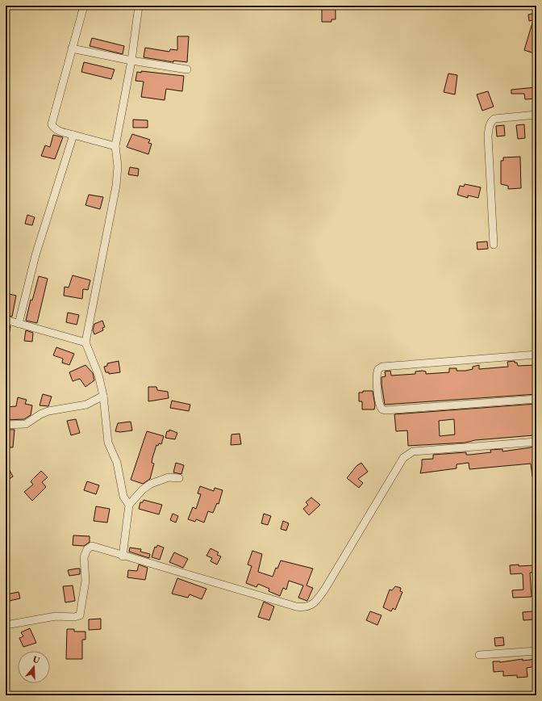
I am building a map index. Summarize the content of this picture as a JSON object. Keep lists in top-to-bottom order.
{
  "north": "top"
}
